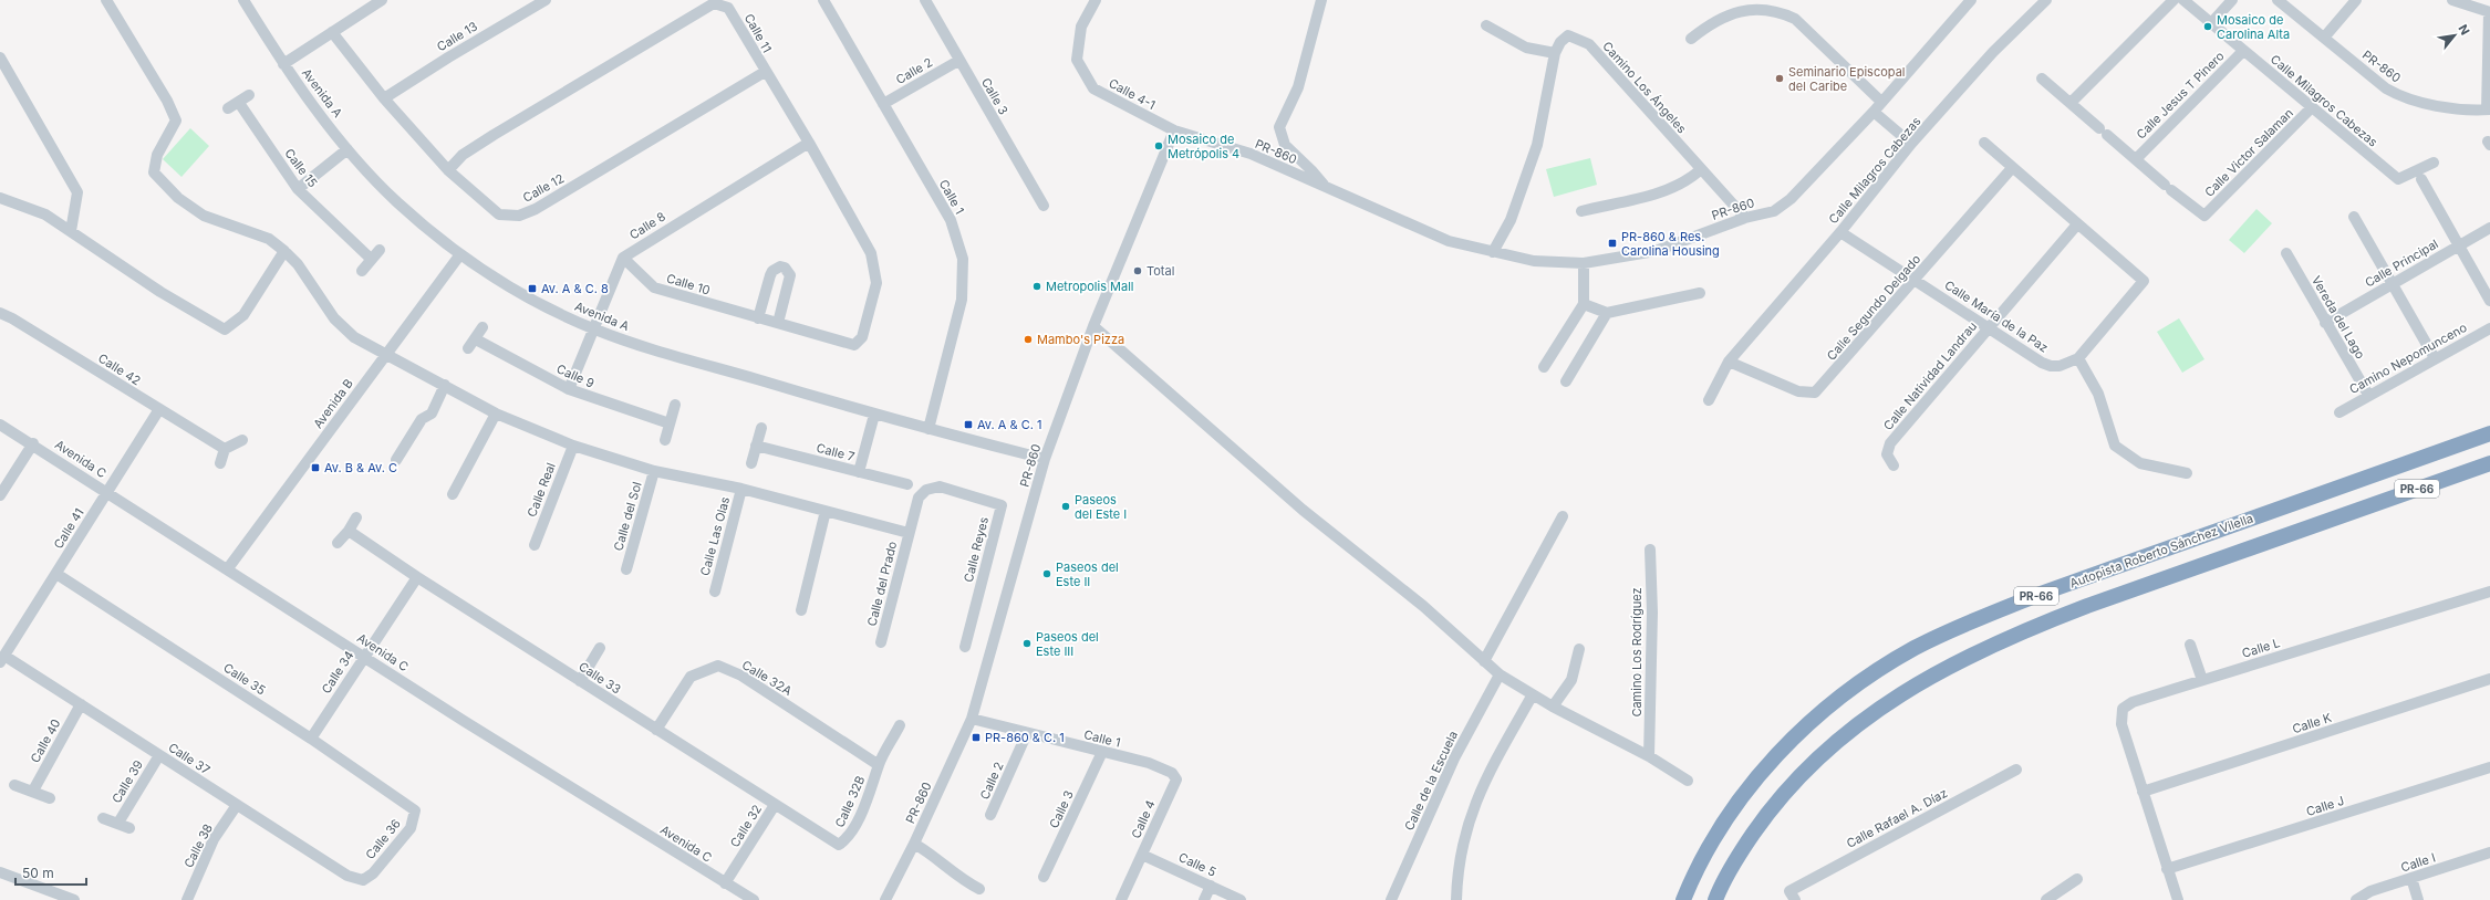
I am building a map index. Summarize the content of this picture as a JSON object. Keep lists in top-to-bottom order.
{
  "streets": {
    "highway": ["PR-66", "Autopista Roberto Sánchez Vilella"],
    "street": [
      "Calle 11",
      "Calle 13",
      "PR-860",
      "Calle 2",
      "Camino Los Ángeles",
      "Avenida A",
      "Calle 4-1",
      "Calle Jesus T Pinero",
      "Calle 3",
      "Calle Milagros Cabezas",
      "Calle Victor Salaman",
      "Calle 15",
      "Calle 12",
      "Calle 1",
      "Calle 8",
      "Calle Principal",
      "Calle 10",
      "Calle Segundo Delgado",
      "Calle María de la Paz",
      "Vereda del Lago",
      "Camino Nepomunceno",
      "Calle 42",
      "Calle 9",
      "Calle Natividad Landrau",
      "Avenida B",
      "Calle 7",
      "Avenida C",
      "Calle Real",
      "Calle del Sol",
      "Calle 41",
      "Calle Las Olas",
      "Calle Reyes",
      "Calle del Prado",
      "Calle L",
      "Camino Los Rodríguez",
      "Calle 34",
      "Calle 33",
      "Calle 32A",
      "Calle 35",
      "Calle K",
      "Calle 40",
      "Calle 37",
      "Calle de la Escuela",
      "Calle 39",
      "Calle 32B",
      "Calle J",
      "Calle Rafael A. Díaz",
      "Calle 4",
      "Calle 32",
      "Calle 36",
      "Calle 38",
      "Calle I",
      "Calle 5"
    ]
  },
  "crossings": [
    ["Calle 11", "Calle 12"],
    ["Calle 11", "Calle 8"],
    ["Calle 11", "Calle 10"],
    ["Calle 13", "Calle 12"],
    ["PR-860", "Camino Los Ángeles"],
    ["PR-860", "Avenida A"],
    ["PR-860", "Calle 4-1"],
    ["PR-860", "Calle 1"],
    ["Calle 2", "Calle 3"],
    ["Calle 2", "Calle 1"],
    ["Avenida A", "Calle 1"],
    ["Avenida A", "Avenida B"],
    ["Calle Jesus T Pinero", "Calle Milagros Cabezas"],
    ["Calle Jesus T Pinero", "Calle Victor Salaman"],
    ["Calle 3", "Calle 1"],
    ["Calle Milagros Cabezas", "Calle Victor Salaman"],
    ["Calle Milagros Cabezas", "Calle Segundo Delgado"],
    ["Calle Milagros Cabezas", "Calle María de la Paz"],
    ["Calle 1", "Calle 4"],
    ["Calle 8", "Calle 10"],
    ["Calle Principal", "Vereda del Lago"],
    ["Calle Segundo Delgado", "Calle María de la Paz"],
    ["Calle María de la Paz", "Calle Natividad Landrau"],
    ["Vereda del Lago", "Camino Nepomunceno"],
    ["Calle 42", "Calle 41"],
    ["Avenida B", "Avenida C"],
    ["Avenida C", "Calle 41"],
    ["Avenida C", "Calle 34"],
    ["Avenida C", "Calle 32"],
    ["Calle 41", "Calle 35"],
    ["Calle 41", "Calle 37"],
    ["Calle Reyes", "Calle del Prado"],
    ["Calle L", "Calle K"],
    ["Calle 34", "Calle 33"],
    ["Calle 34", "Calle 35"],
    ["Calle 33", "Calle 32A"],
    ["Calle 33", "Calle 32B"],
    ["Calle 33", "Calle 32"],
    ["Calle 32A", "Calle 32B"],
    ["Calle 35", "Calle 36"],
    ["Calle 40", "Calle 37"],
    ["Calle 37", "Calle 39"],
    ["Calle 37", "Calle 36"],
    ["Calle 37", "Calle 38"],
    ["Calle 4", "Calle 5"]
  ],
  "places": {
    "other": [
      "Mosaico de Carolina Alta",
      "Seminario Episcopal del Caribe",
      "Mosaico de Metrópolis 4",
      "Total",
      "Metropolis Mall",
      "Mambo's Pizza",
      "Paseos del Este I",
      "Paseos del Este II",
      "Paseos del Este III"
    ],
    "transit": [
      "PR-860 & Res. Carolina Housing",
      "Av. A & C. 8",
      "Av. A & C. 1",
      "Av. B & Av. C",
      "PR-860 & C. 1"
    ]
  },
  "scale_bar": "50 m",
  "north": "top right"
}
